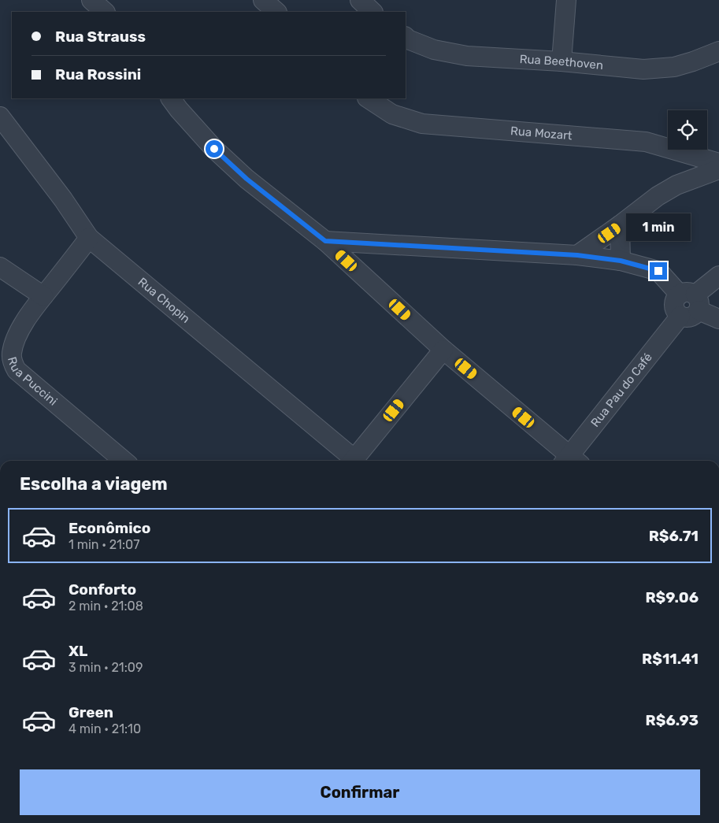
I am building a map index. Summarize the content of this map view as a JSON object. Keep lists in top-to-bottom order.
{
  "streets": {
    "street": [
      "Rua Beethoven",
      "Rua Mozart",
      "Rua Chopin",
      "Rua Puccini",
      "Rua Pau do Café"
    ]
  },
  "crossings": [
    ["Rua Chopin", "Rua Puccini"]
  ],
  "page": {
    "banner": ["Rua Strauss", "Rua Rossini"],
    "bubble": "1 min",
    "heading": "Escolha a viagem",
    "list": [
      {
        "name": "Econômico",
        "note": "1 min · 21:07",
        "value": "R$6.71"
      },
      {
        "name": "Conforto",
        "note": "2 min · 21:08",
        "value": "R$9.06"
      },
      {
        "name": "XL",
        "note": "3 min · 21:09",
        "value": "R$11.41"
      },
      {
        "name": "Green",
        "note": "4 min · 21:10",
        "value": "R$6.93"
      }
    ],
    "buttons": "Confirmar"
  }
}
